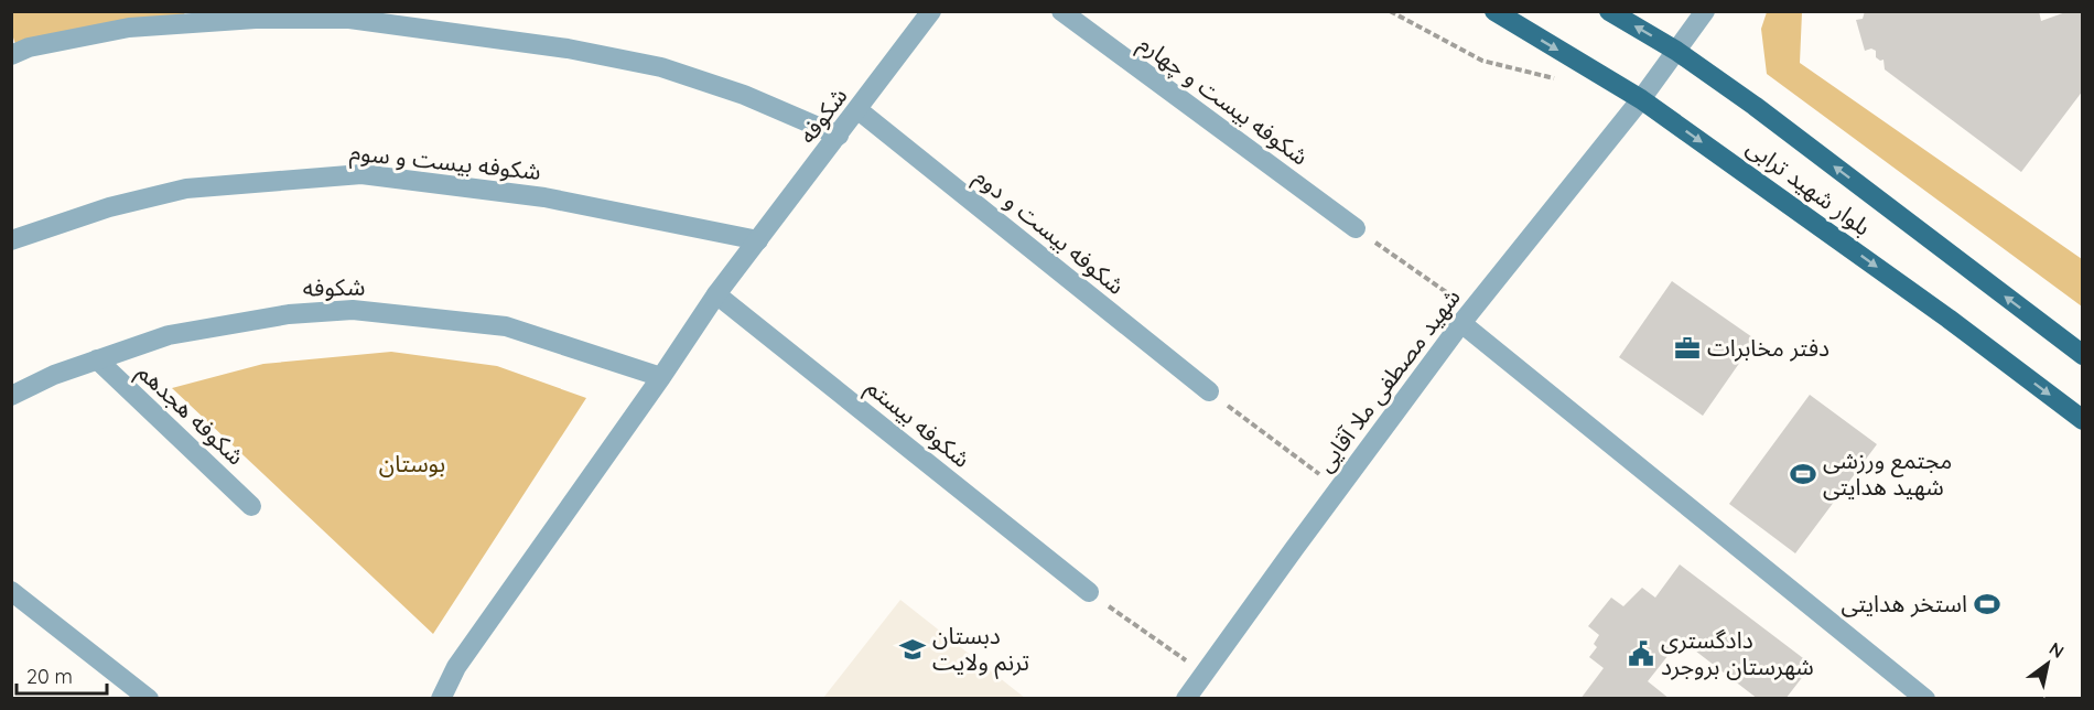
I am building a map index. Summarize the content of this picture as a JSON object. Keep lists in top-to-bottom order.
{
  "streets": {
    "main road": ["بلوار شهید ترابی"],
    "street": [
      "شکوفه بیست و چهارم",
      "شکوفه",
      "شکوفه بیست و سوم",
      "شکوفه بیست و دوم",
      "شهید مصطفی ملا آقایی",
      "شکوفه هجدهم",
      "شکوفه بیستم"
    ]
  },
  "crossings": [
    ["شکوفه", "شکوفه بیست و سوم"],
    ["شکوفه", "شکوفه بیست و دوم"],
    ["شکوفه", "شکوفه هجدهم"],
    ["شکوفه", "شکوفه بیستم"],
    ["بلوار شهید ترابی", "شهید مصطفی ملا آقایی"]
  ],
  "parks": ["بوستان"],
  "places": {
    "office": ["دفتر مخابرات"],
    "sports": ["مجتمع ورزشی شهید هدایتی", "استخر هدایتی"],
    "school or university": ["دبستان ترنم ولایت"],
    "public building": ["دادگستری شهرستان بروجرد"]
  },
  "scale_bar": "20 m",
  "north": "top right"
}
